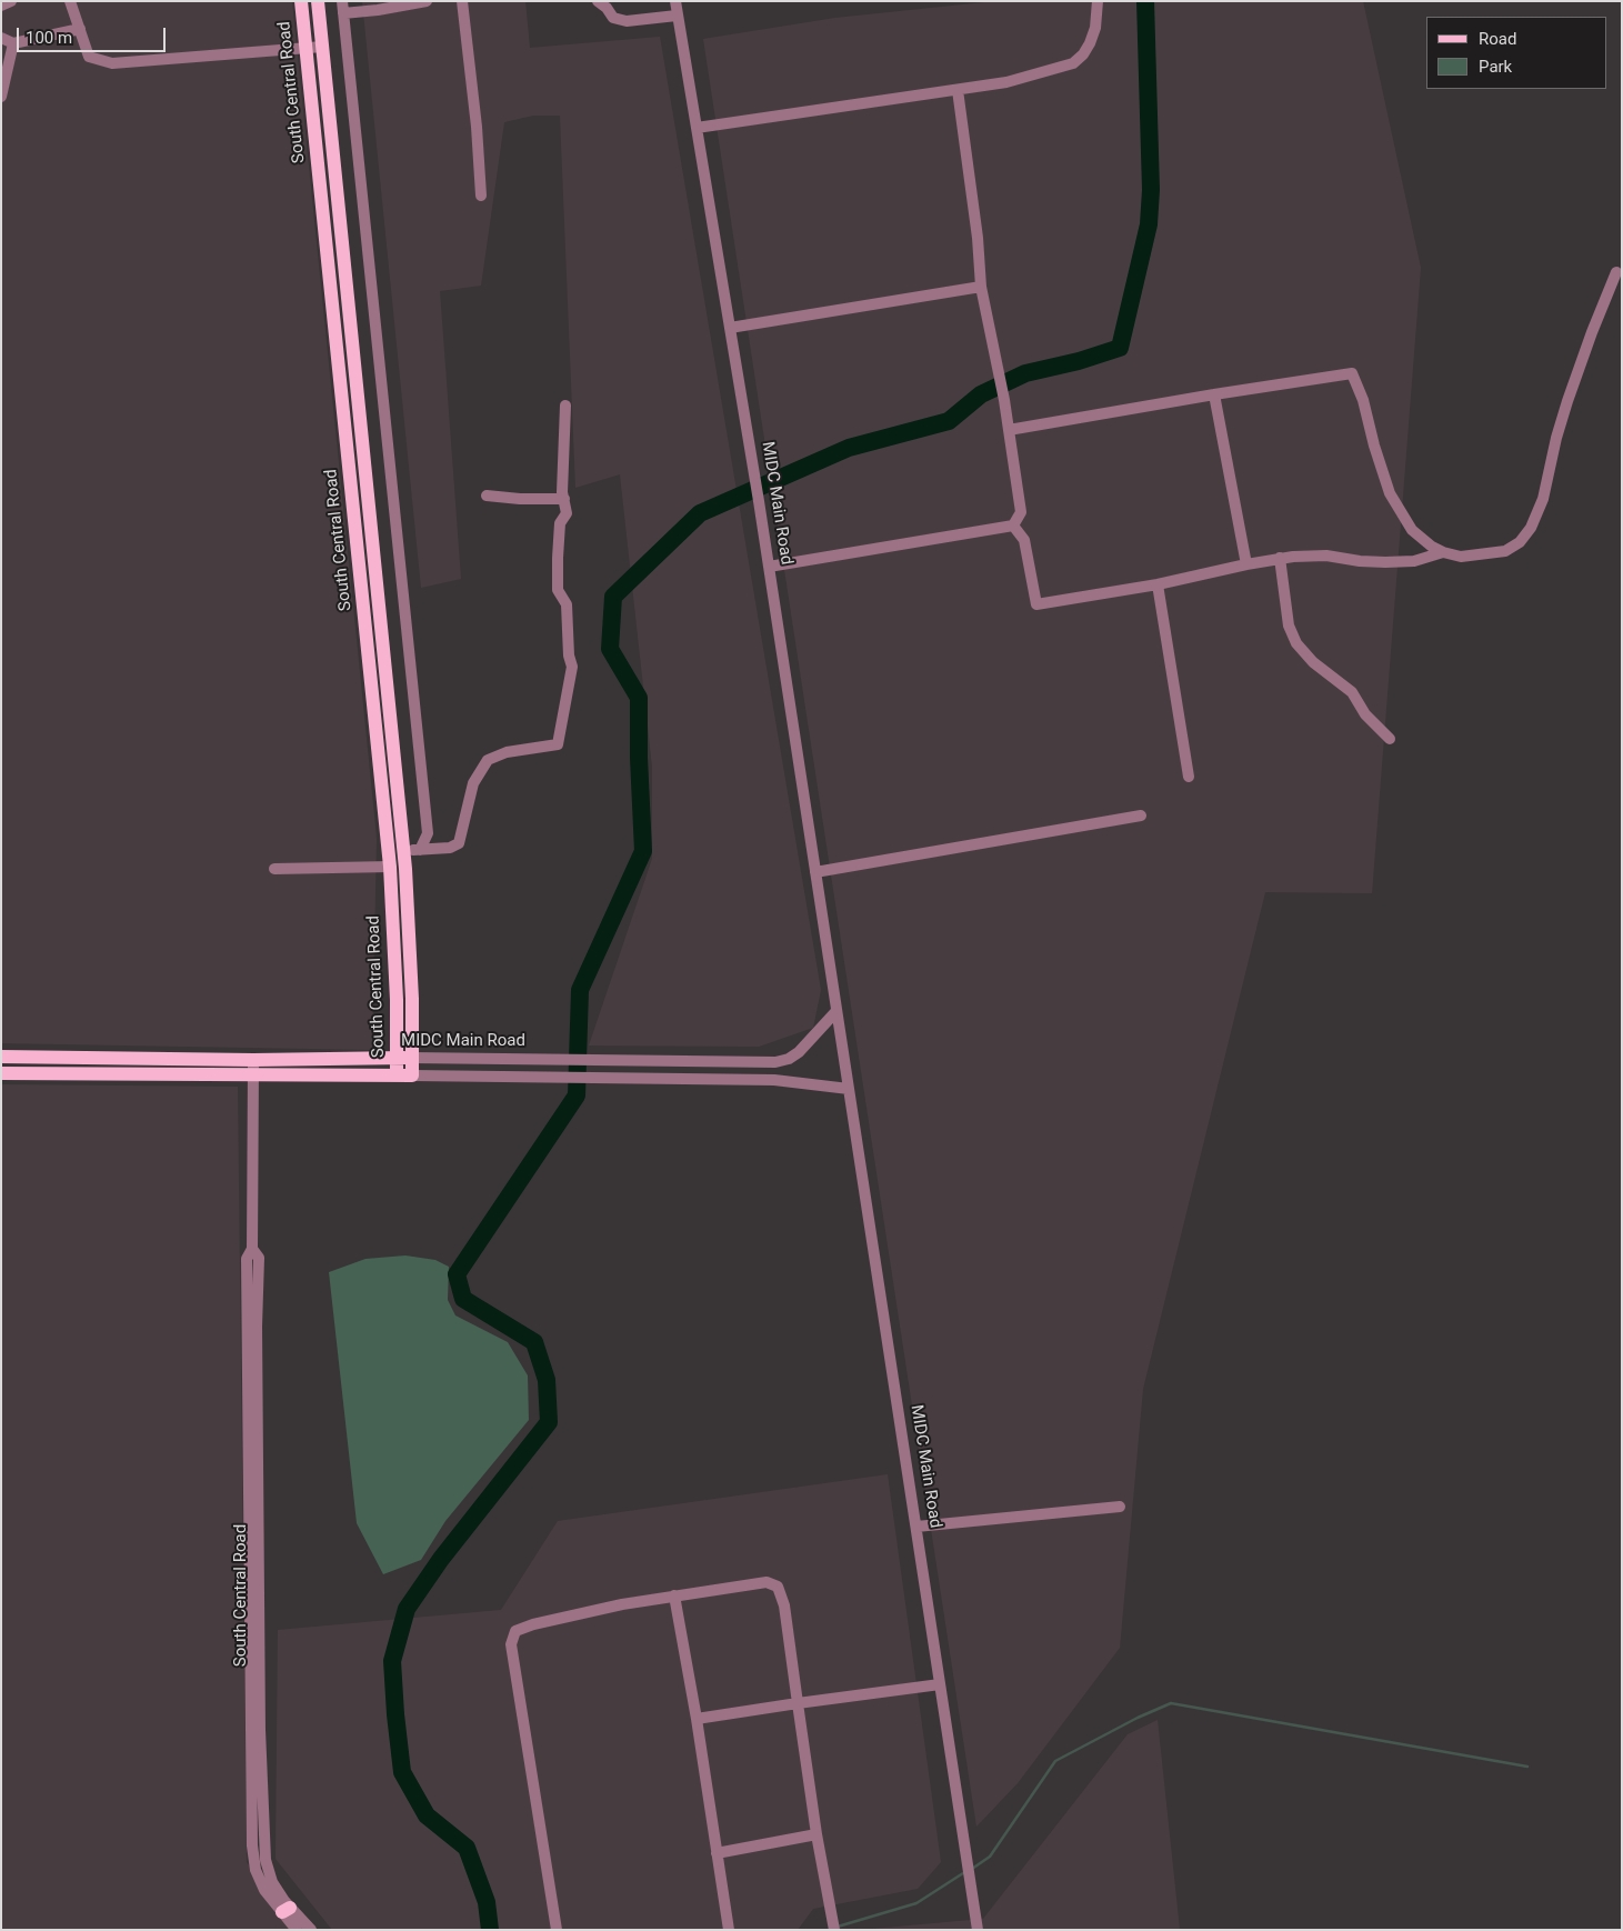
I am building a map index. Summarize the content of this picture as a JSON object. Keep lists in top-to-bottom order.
{
  "streets": {
    "main road": ["South Central Road", "MIDC Main Road"]
  },
  "crossings": [
    ["South Central Road", "MIDC Main Road"]
  ],
  "legend": ["Road", "Park"],
  "scale_bar": "100 m"
}
